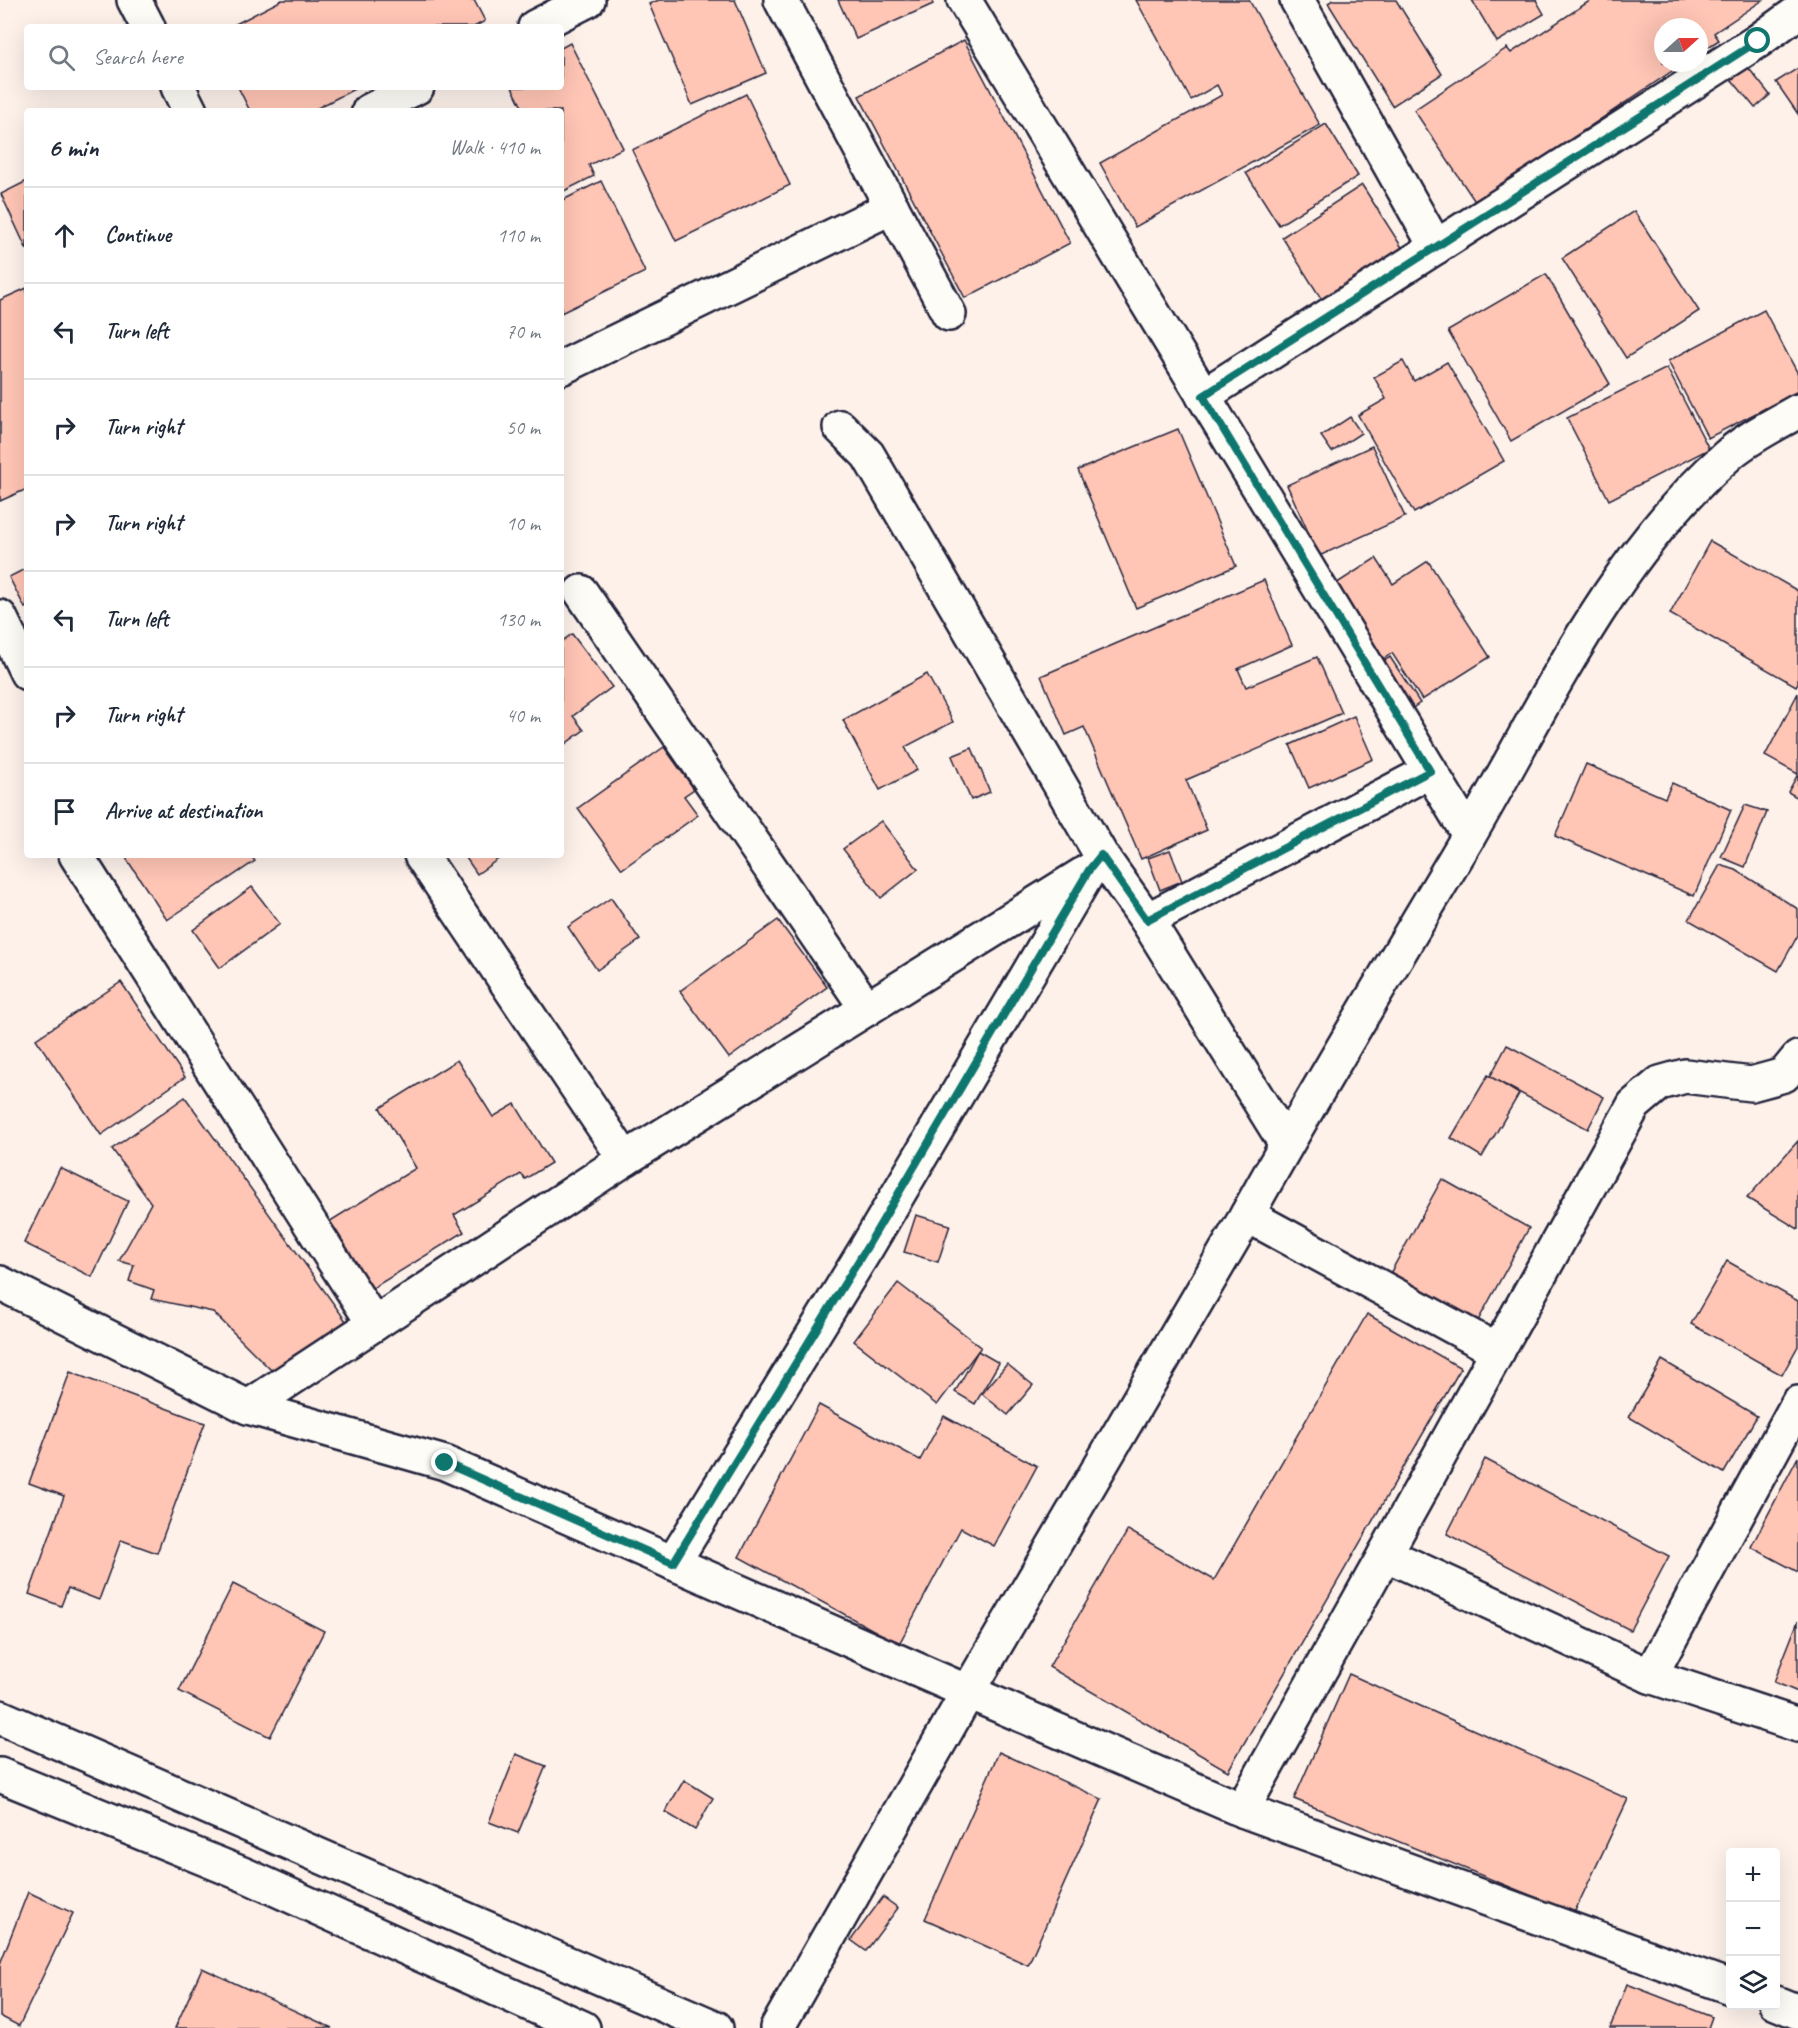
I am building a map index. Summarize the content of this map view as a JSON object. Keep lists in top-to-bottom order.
{
  "north": "right",
  "page": {
    "search": "Search here",
    "heading": ["6 min", "Walk · 410 m"],
    "list": [
      ["Continue", "110 m"],
      ["Turn left", "70 m"],
      ["Turn right", "50 m"],
      ["Turn right", "10 m"],
      ["Turn left", "130 m"],
      ["Turn right", "40 m"],
      "Arrive at destination"
    ],
    "map_buttons": ["+", "−"]
  }
}
